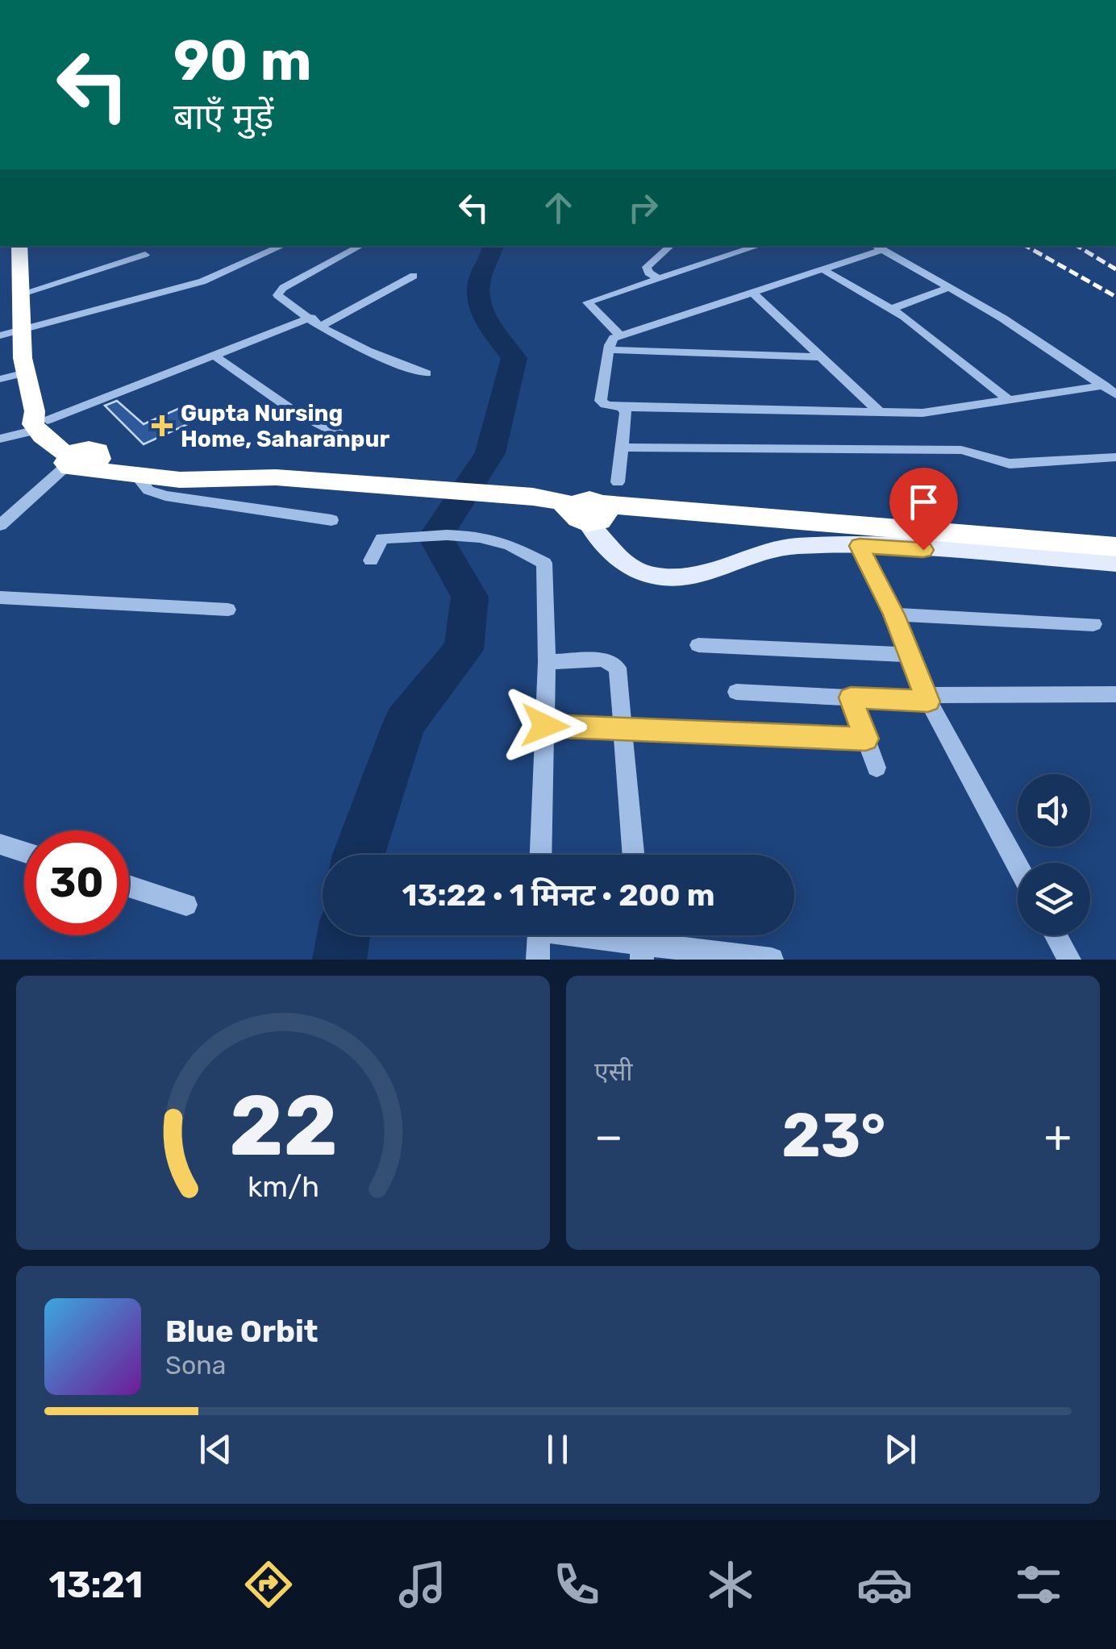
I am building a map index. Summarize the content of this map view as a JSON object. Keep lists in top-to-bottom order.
{
  "places": {
    "health": ["Gupta Nursing Home, Saharanpur"]
  },
  "page": {
    "turn": ["90 m", "बाएँ मुड़ें"],
    "limit": "30",
    "trip": "13:22 · 1 मिनट · 200 m",
    "tile": "एसी",
    "heat": ["−", "23°", "+"],
    "song": ["Blue Orbit", "Sona"],
    "tabs": "13:21",
    "gauge": ["22", "km/h"]
  }
}
